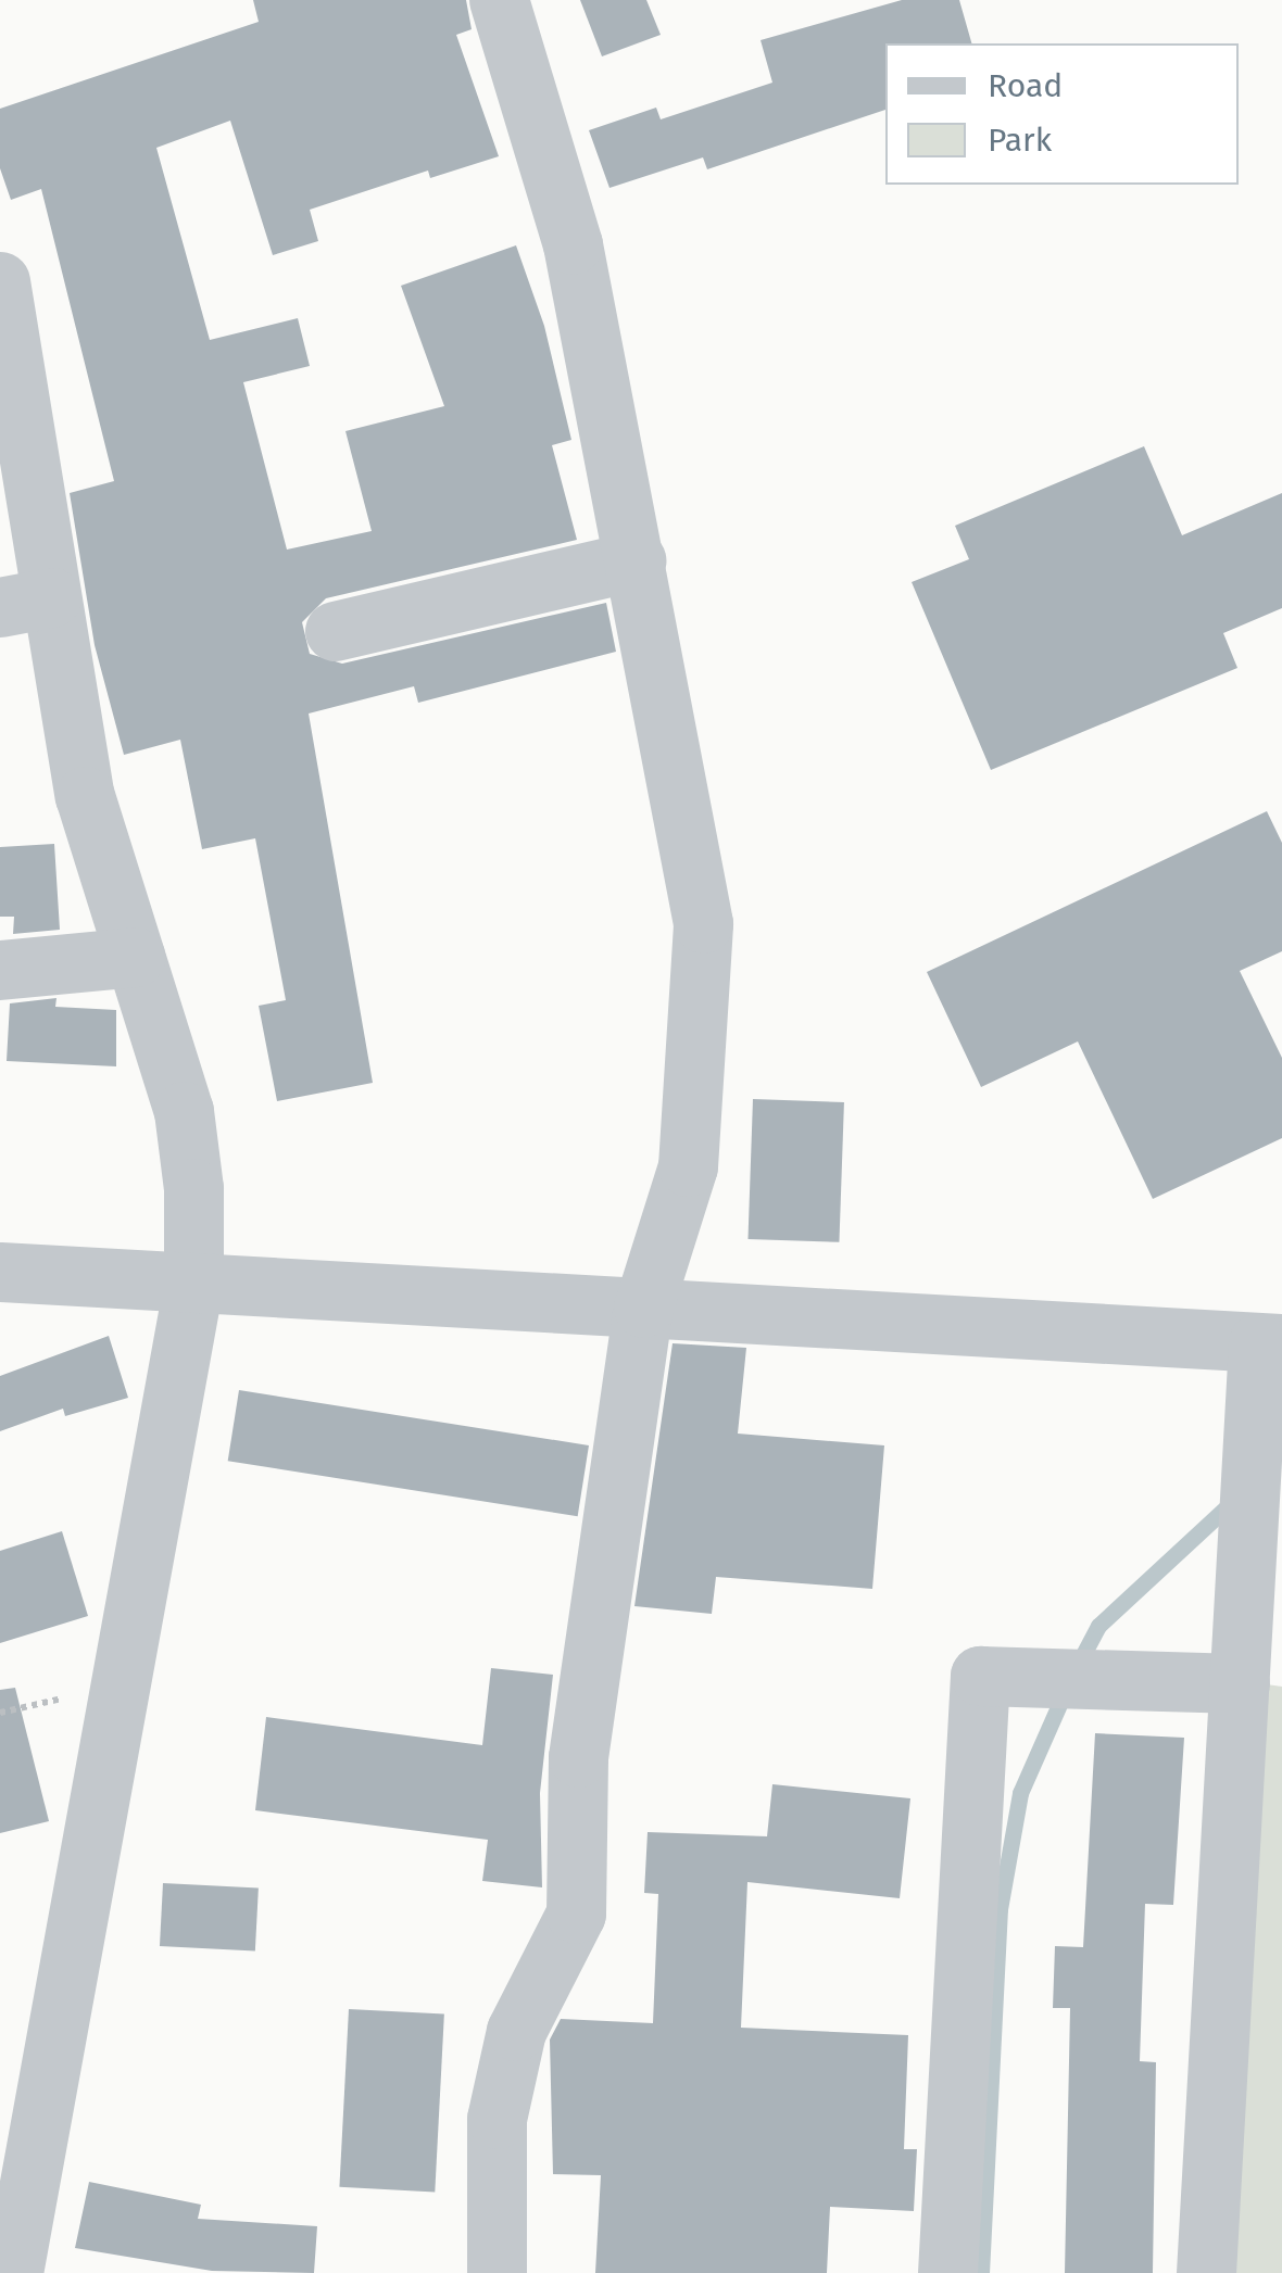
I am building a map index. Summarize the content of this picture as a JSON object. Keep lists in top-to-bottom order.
{
  "legend": ["Road", "Park"]
}
